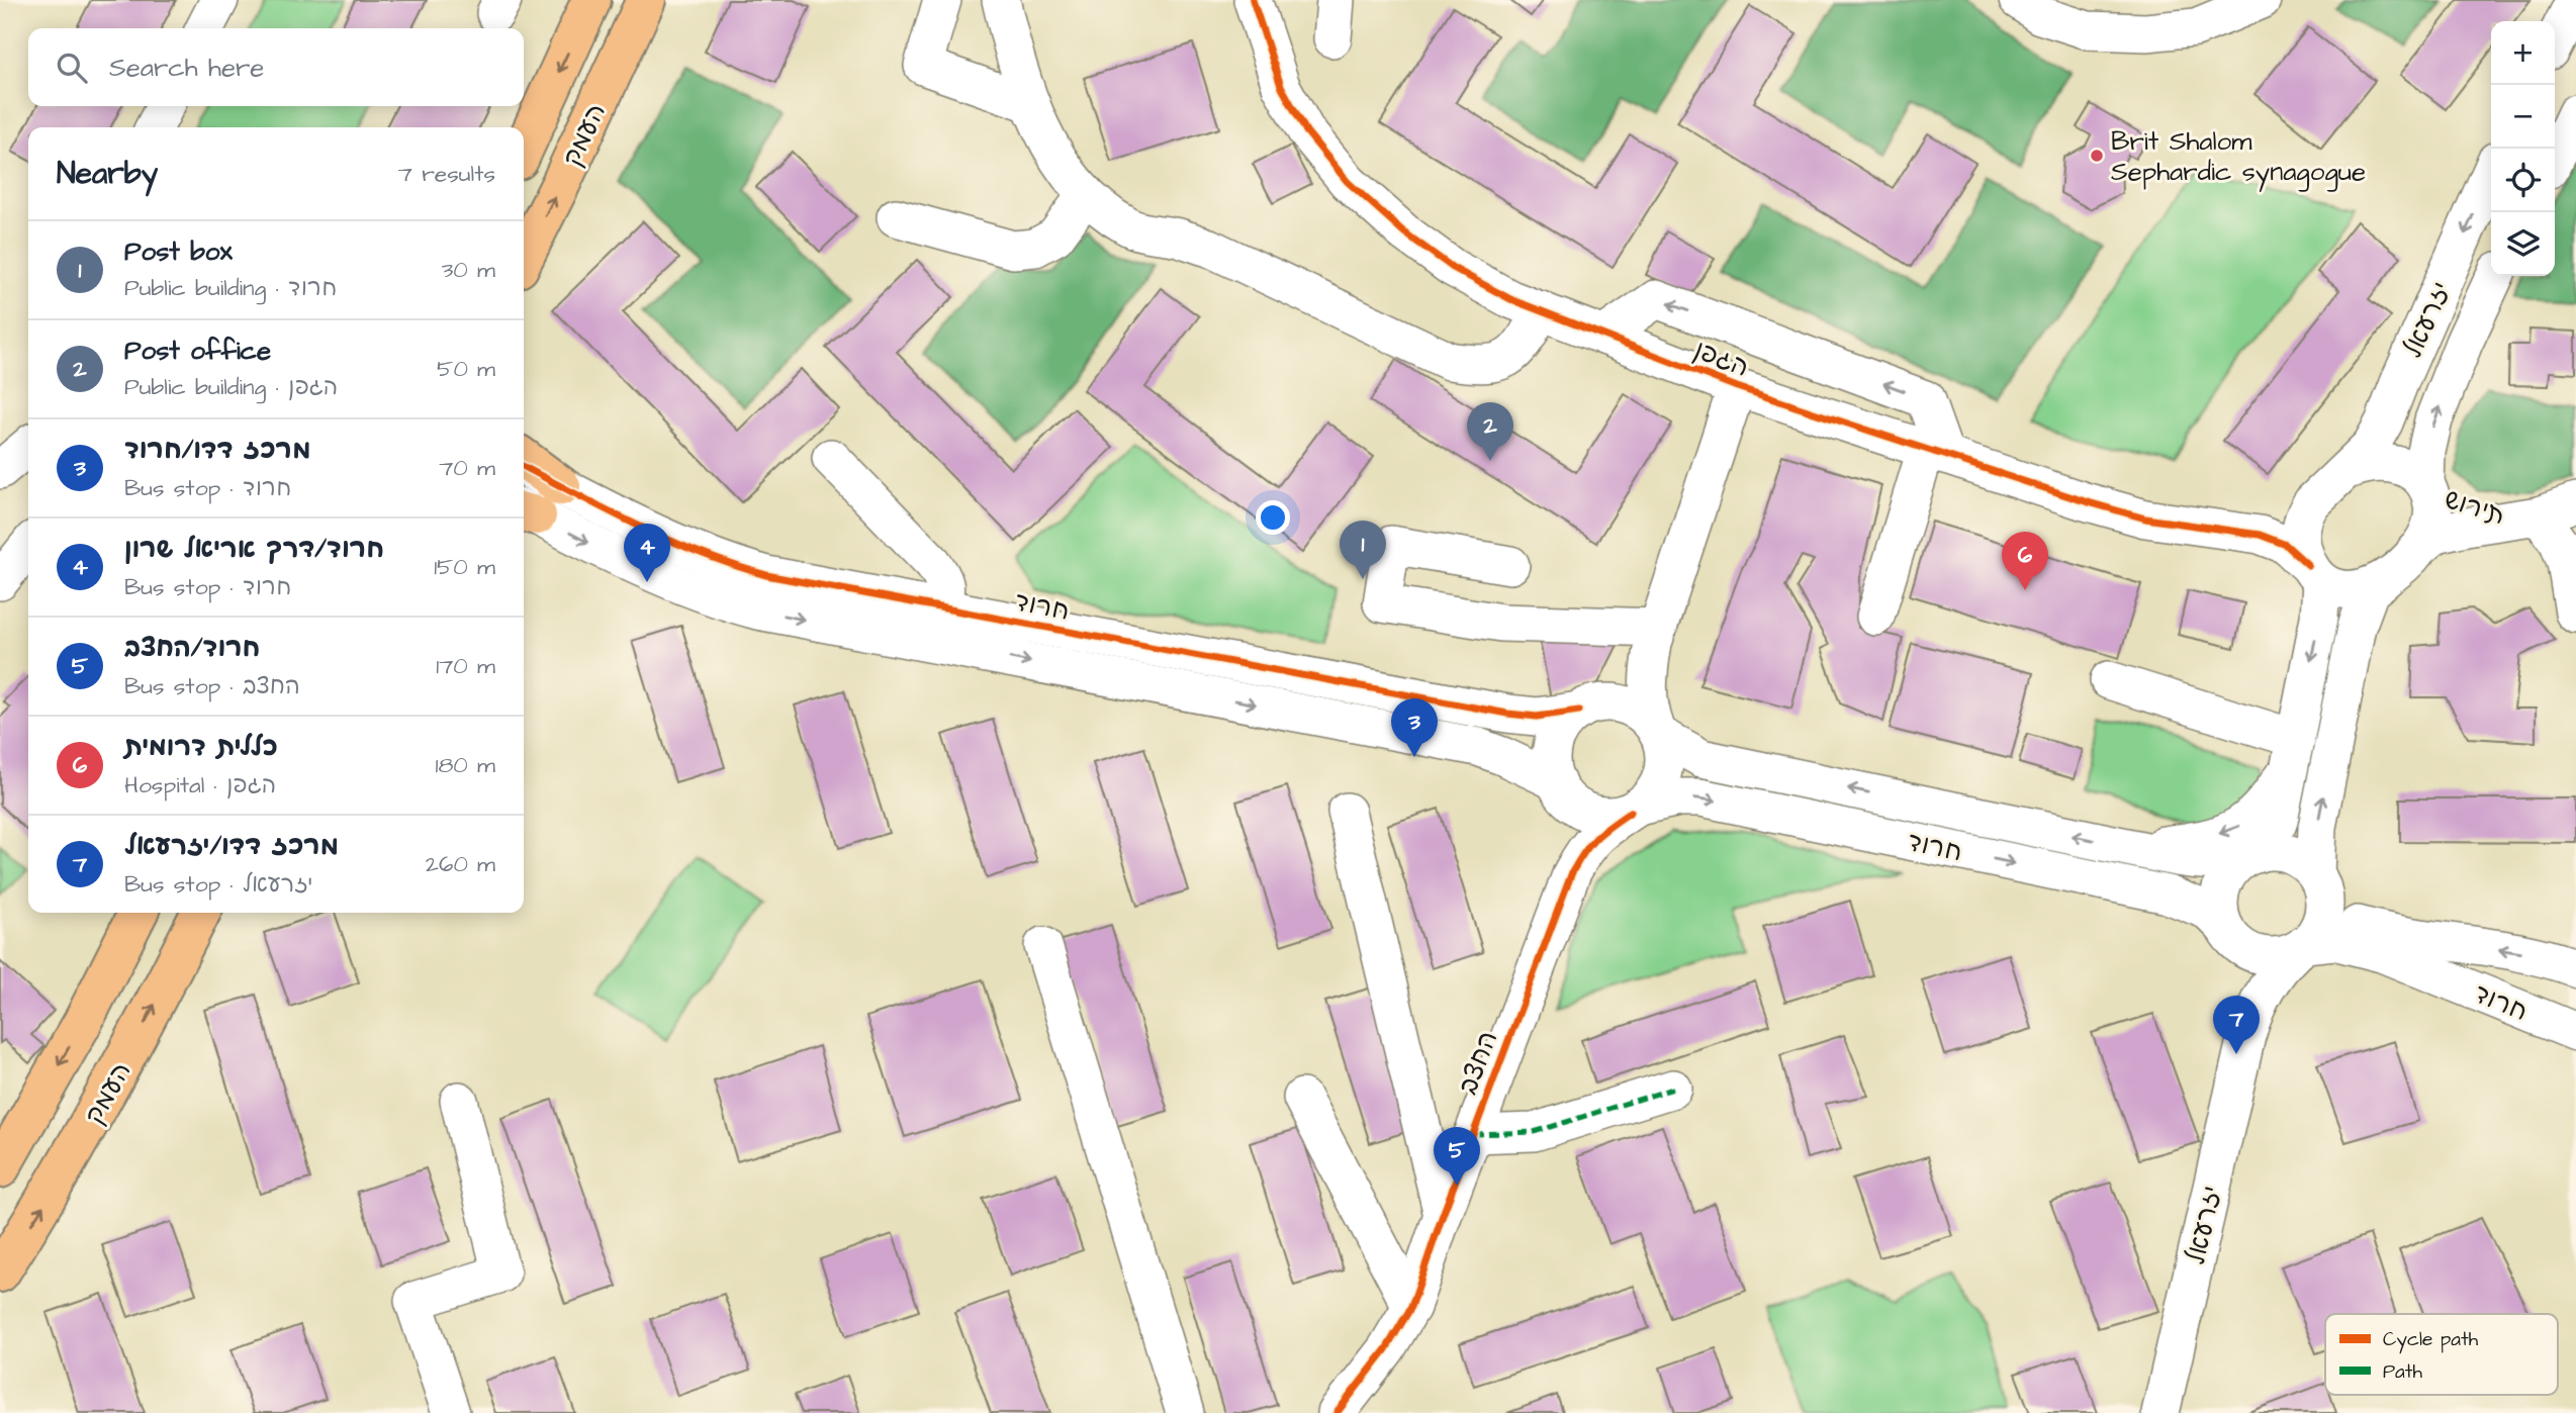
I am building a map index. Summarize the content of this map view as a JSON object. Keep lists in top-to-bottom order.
{
  "streets": {
    "main road": ["העמק"],
    "street": [
      "יזרעאל",
      "הגפן",
      "תירוש",
      "חרוד",
      "החצב"
    ]
  },
  "crossings": [
    ["יזרעאל", "הגפן"],
    ["יזרעאל", "תירוש"],
    ["יזרעאל", "חרוד"],
    ["הגפן", "תירוש"],
    ["חרוד", "החצב"]
  ],
  "places": ["Brit Shalom Sephardic synagogue"],
  "legend": ["Cycle path", "Path"],
  "page": {
    "map_buttons": ["+", "−"],
    "search": "Search here",
    "heading": ["Nearby", "7 results"],
    "list": [
      {
        "mark": "1",
        "name": "Post box",
        "note": "Public building · חרוד",
        "value": "30 m"
      },
      {
        "mark": "2",
        "name": "Post office",
        "note": "Public building · הגפן",
        "value": "50 m"
      },
      {
        "mark": "3",
        "name": "מרכז דדו/חרוד",
        "note": "Bus stop · חרוד",
        "value": "70 m"
      },
      {
        "mark": "4",
        "name": "חרוד/דרך אריאל שרון",
        "note": "Bus stop · חרוד",
        "value": "150 m"
      },
      {
        "mark": "5",
        "name": "חרוד/החצב",
        "note": "Bus stop · החצב",
        "value": "170 m"
      },
      {
        "mark": "6",
        "name": "כללית דרומית",
        "note": "Hospital · הגפן",
        "value": "180 m"
      },
      {
        "mark": "7",
        "name": "מרכז דדו/יזרעאל",
        "note": "Bus stop · יזרעאל",
        "value": "260 m"
      }
    ],
    "pins": [
      "2",
      "1",
      "4",
      "6",
      "3",
      "7",
      "5"
    ]
  }
}
